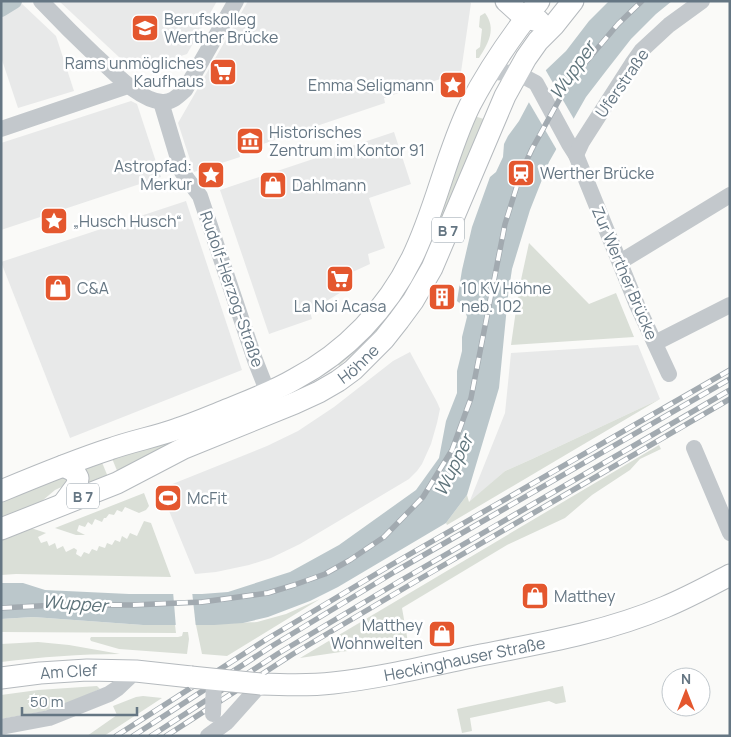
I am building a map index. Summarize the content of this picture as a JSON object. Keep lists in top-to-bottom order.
{
  "streets": {
    "main road": [
      "B 7",
      "Höhne",
      "Heckinghauser Straße",
      "Am Clef"
    ],
    "street": ["Uferstraße", "Zur Werther Brücke", "Rudolf-Herzog-Straße"]
  },
  "crossings": [
    ["Uferstraße", "Zur Werther Brücke"],
    ["B 7", "Höhne"],
    ["Zur Werther Brücke", "Höhne"],
    ["Rudolf-Herzog-Straße", "Höhne"],
    ["Heckinghauser Straße", "Am Clef"]
  ],
  "water": ["Wupper"],
  "places": {
    "school or university": ["Berufskolleg Werther Brücke"],
    "supermarket": ["Rams unmögliches Kaufhaus", "La Noi Acasa"],
    "place": ["Emma Seligmann", "Astropfad: Merkur", "„Husch Husch“"],
    "museum": ["Historisches Zentrum im Kontor 91"],
    "station": ["Werther Brücke"],
    "shop": [
      "Dahlmann",
      "C&A",
      "Matthey",
      "Matthey Wohnwelten"
    ],
    "building": ["10 KV Höhne neb. 102"],
    "sports": ["McFit"]
  },
  "scale_bar": "50 m",
  "north": "top"
}
